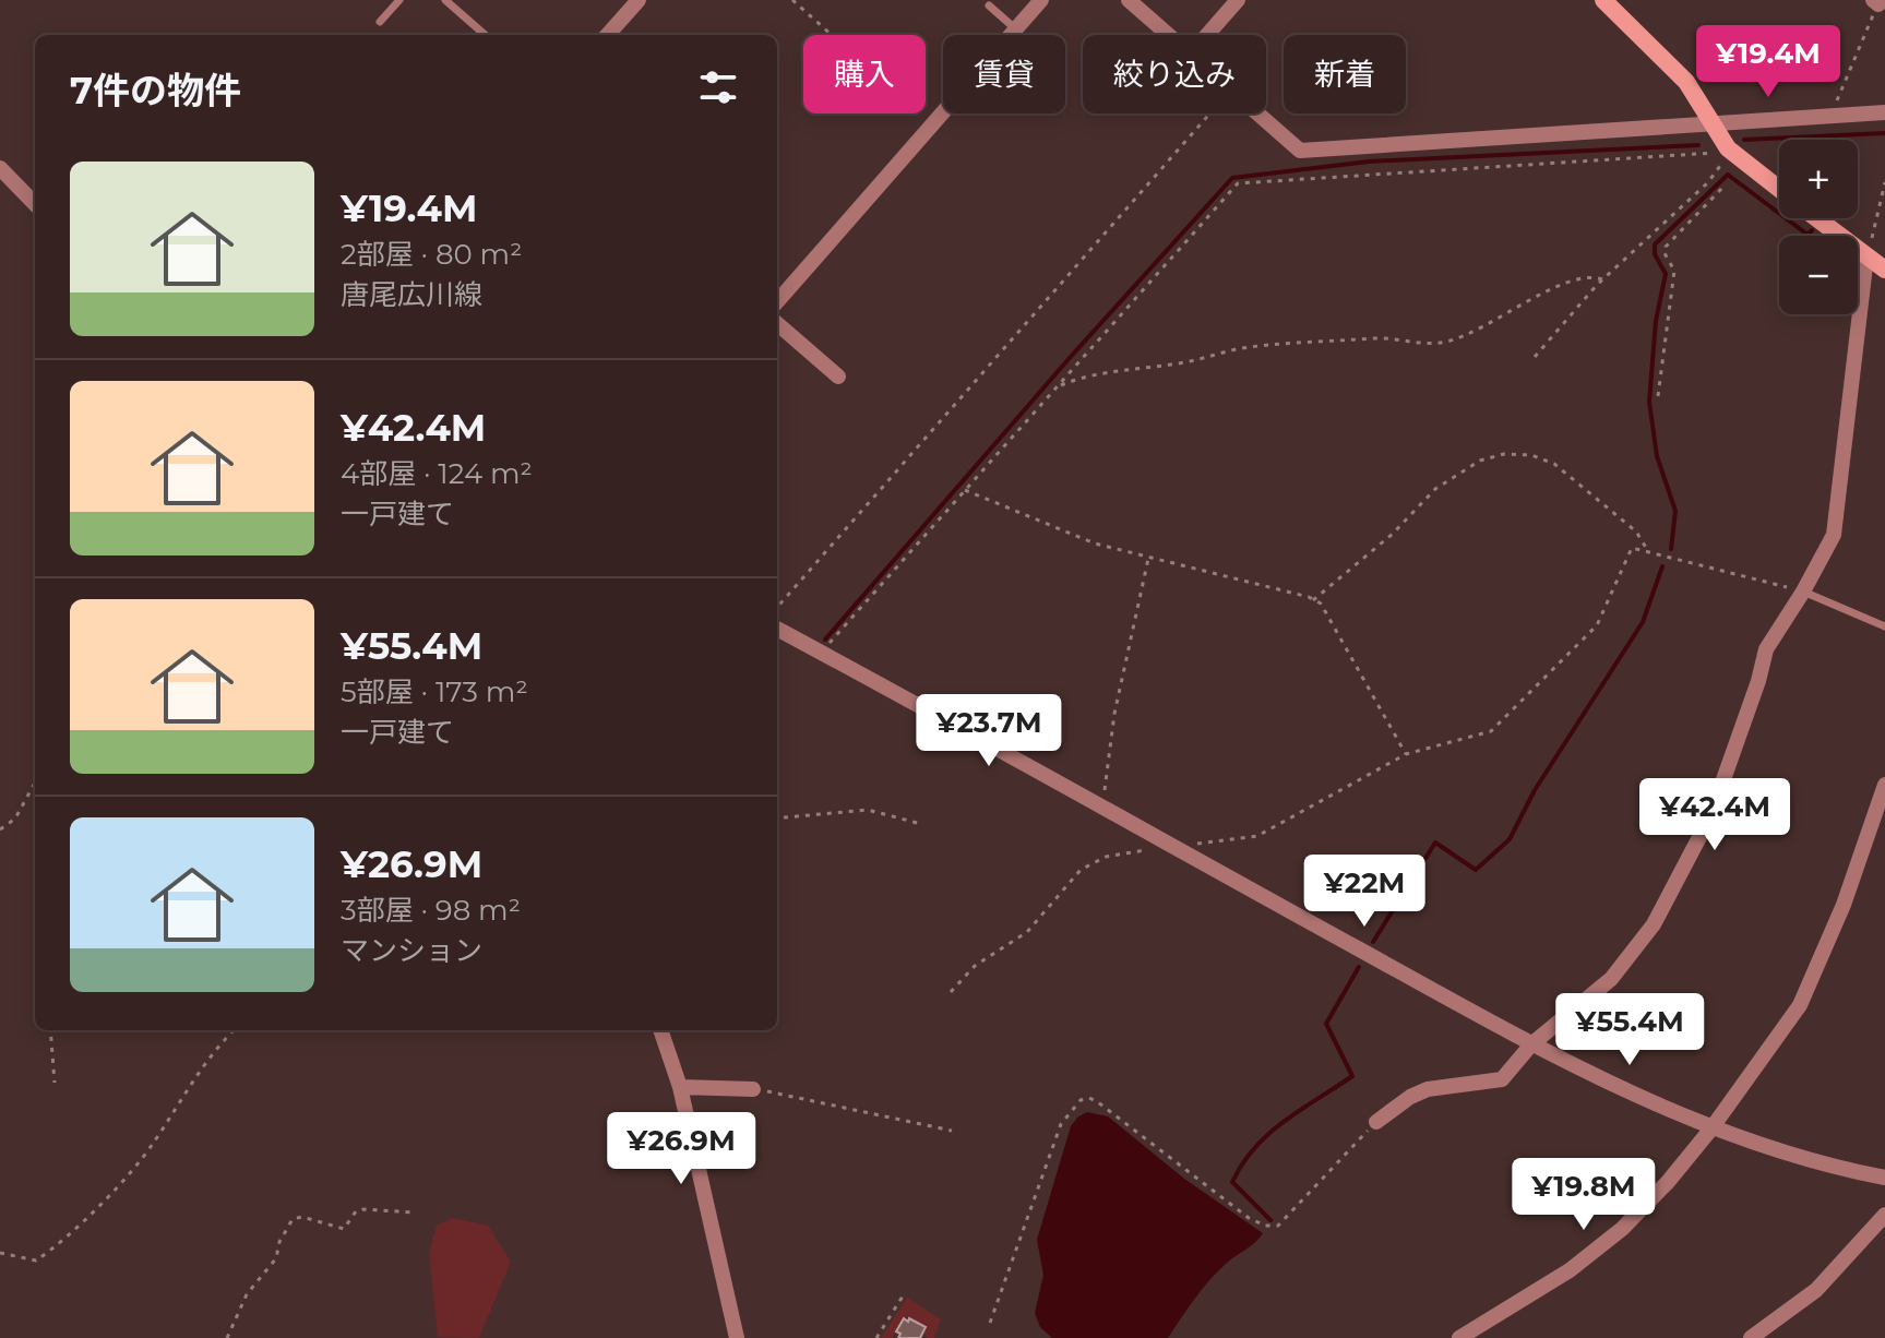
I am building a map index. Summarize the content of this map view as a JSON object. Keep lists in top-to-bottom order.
{
  "page": {
    "price": [
      "¥19.4M",
      "¥23.7M",
      "¥42.4M",
      "¥22M",
      "¥55.4M",
      "¥26.9M",
      "¥19.8M"
    ],
    "chip": [
      "購入",
      "賃貸",
      "絞り込み",
      "新着"
    ],
    "heading": "7件の物件",
    "map_buttons": ["+", "−"],
    "list": [
      {
        "name": "¥19.4M",
        "note": "2部屋 · 80 m² · 唐尾広川線"
      },
      {
        "name": "¥42.4M",
        "note": "4部屋 · 124 m² · 一戸建て"
      },
      {
        "name": "¥55.4M",
        "note": "5部屋 · 173 m² · 一戸建て"
      },
      {
        "name": "¥26.9M",
        "note": "3部屋 · 98 m² · マンション"
      }
    ]
  }
}
